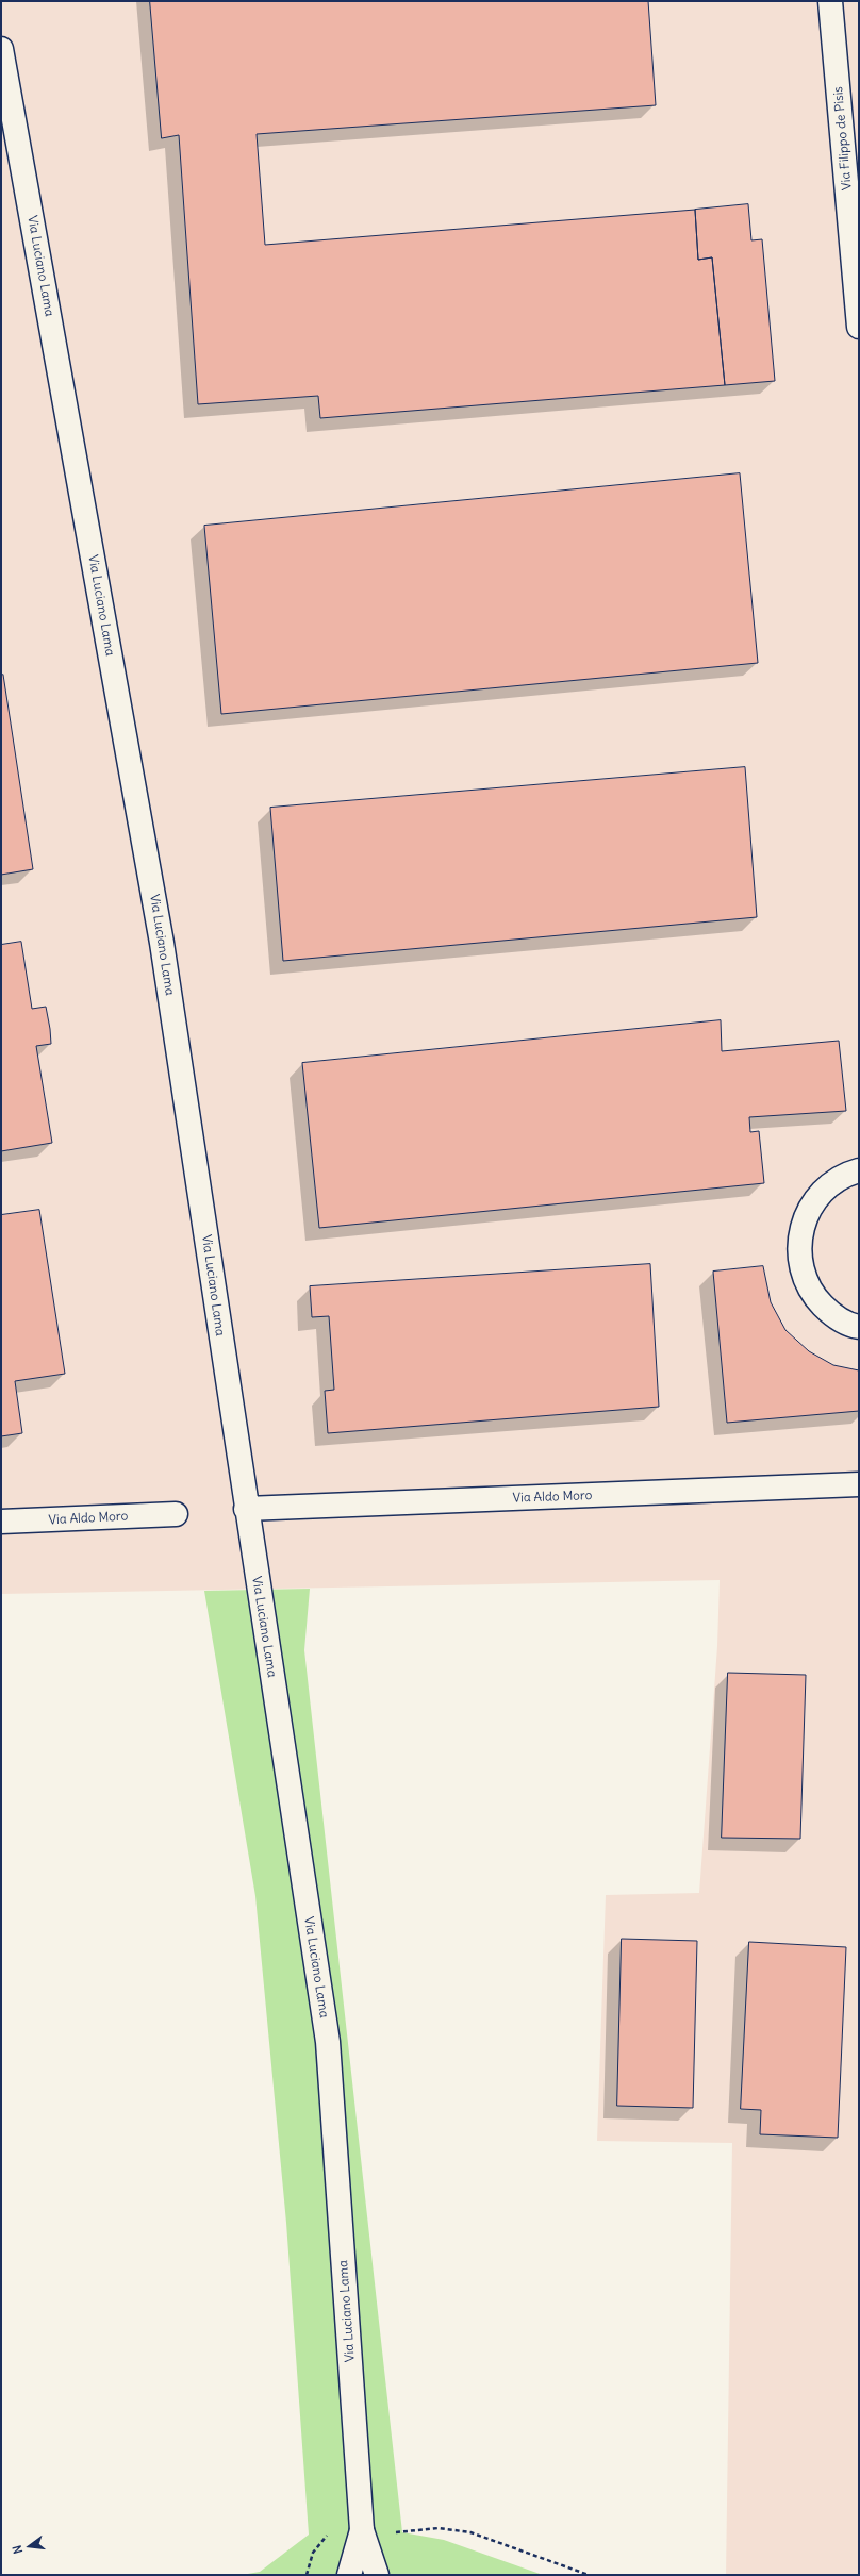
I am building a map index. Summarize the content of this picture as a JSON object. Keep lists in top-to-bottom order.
{
  "streets": {
    "street": ["Via Filippo de Pisis", "Via Luciano Lama", "Via Aldo Moro"]
  },
  "crossings": [
    ["Via Luciano Lama", "Via Aldo Moro"]
  ],
  "north": "left"
}
